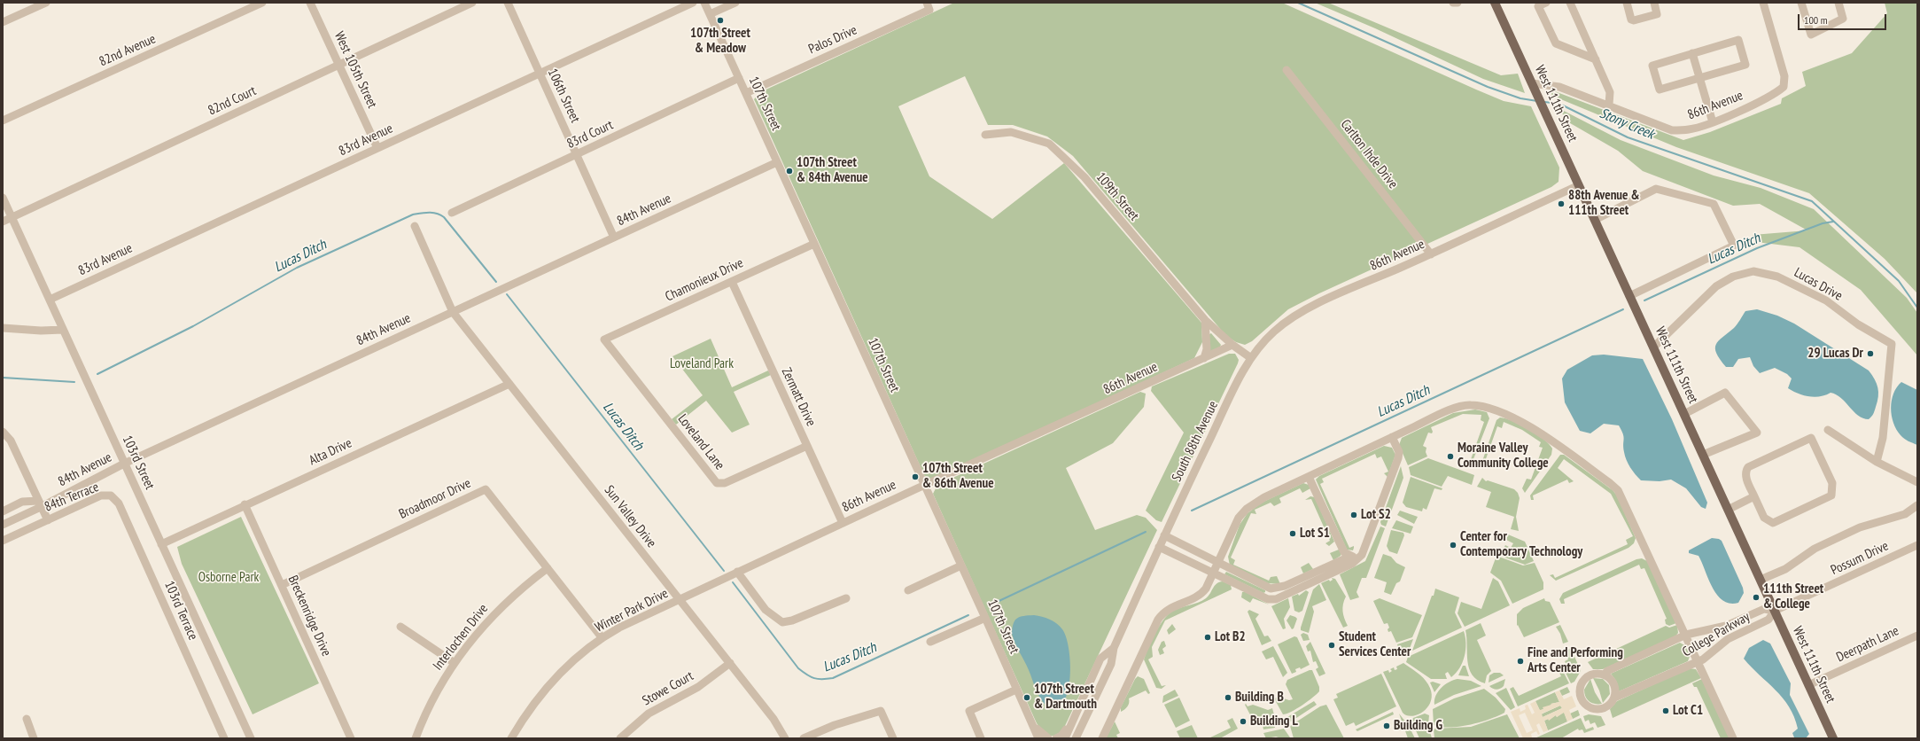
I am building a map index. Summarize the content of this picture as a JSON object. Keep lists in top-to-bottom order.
{
  "streets": {
    "main road": ["West 111th Street"],
    "street": [
      "Palos Drive",
      "82nd Avenue",
      "West 105th Street",
      "106th Street",
      "82nd Court",
      "107th Street",
      "86th Avenue",
      "83rd Court",
      "83rd Avenue",
      "Carlton Ihde Drive",
      "109th Street",
      "84th Avenue",
      "Chamonieux Drive",
      "Lucas Drive",
      "Zermatt Drive",
      "South 88th Avenue",
      "Loveland Lane",
      "Alta Drive",
      "103rd Street",
      "84th Terrace",
      "Broadmoor Drive",
      "Sun Valley Drive",
      "Possum Drive",
      "103rd Terrace",
      "Winter Park Drive",
      "Breckenridge Drive",
      "College Parkway",
      "Interlochen Drive",
      "Deerpath Lane",
      "Stowe Court"
    ]
  },
  "crossings": [
    ["Palos Drive", "107th Street"],
    ["West 105th Street", "82nd Court"],
    ["West 105th Street", "83rd Avenue"],
    ["106th Street", "83rd Court"],
    ["106th Street", "83rd Avenue"],
    ["106th Street", "84th Avenue"],
    ["82nd Court", "103rd Street"],
    ["107th Street", "86th Avenue"],
    ["107th Street", "83rd Court"],
    ["107th Street", "84th Avenue"],
    ["107th Street", "Chamonieux Drive"],
    ["West 111th Street", "86th Avenue"],
    ["West 111th Street", "Lucas Drive"],
    ["West 111th Street", "Possum Drive"],
    ["West 111th Street", "College Parkway"],
    ["West 111th Street", "Deerpath Lane"],
    ["86th Avenue", "Carlton Ihde Drive"],
    ["86th Avenue", "109th Street"],
    ["86th Avenue", "Zermatt Drive"],
    ["86th Avenue", "South 88th Avenue"],
    ["86th Avenue", "Sun Valley Drive"],
    ["86th Avenue", "Winter Park Drive"],
    ["83rd Avenue", "103rd Street"],
    ["84th Avenue", "103rd Street"],
    ["84th Avenue", "Sun Valley Drive"],
    ["Chamonieux Drive", "Zermatt Drive"],
    ["Chamonieux Drive", "Loveland Lane"],
    ["Zermatt Drive", "Loveland Lane"],
    ["Alta Drive", "103rd Street"],
    ["Alta Drive", "Sun Valley Drive"],
    ["Alta Drive", "Breckenridge Drive"],
    ["84th Terrace", "103rd Terrace"],
    ["Broadmoor Drive", "Winter Park Drive"],
    ["Broadmoor Drive", "Breckenridge Drive"],
    ["Broadmoor Drive", "Interlochen Drive"],
    ["Sun Valley Drive", "Winter Park Drive"],
    ["Sun Valley Drive", "Stowe Court"],
    ["Possum Drive", "College Parkway"]
  ],
  "water": ["Stony Creek", "Lucas Ditch"],
  "parks": ["Loveland Park", "Osborne Park"],
  "places": [
    "107th Street & Meadow",
    "107th Street & 84th Avenue",
    "88th Avenue & 111th Street",
    "29 Lucas Dr",
    "Moraine Valley Community College",
    "107th Street & 86th Avenue",
    "Lot S2",
    "Lot S1",
    "Center for Contemporary Technology",
    "111th Street & College",
    "Lot B2",
    "Student Services Center",
    "Fine and Performing Arts Center",
    "107th Street & Dartmouth",
    "Building B",
    "Lot C1",
    "Building L",
    "Building G"
  ],
  "scale_bar": "100 m"
}
